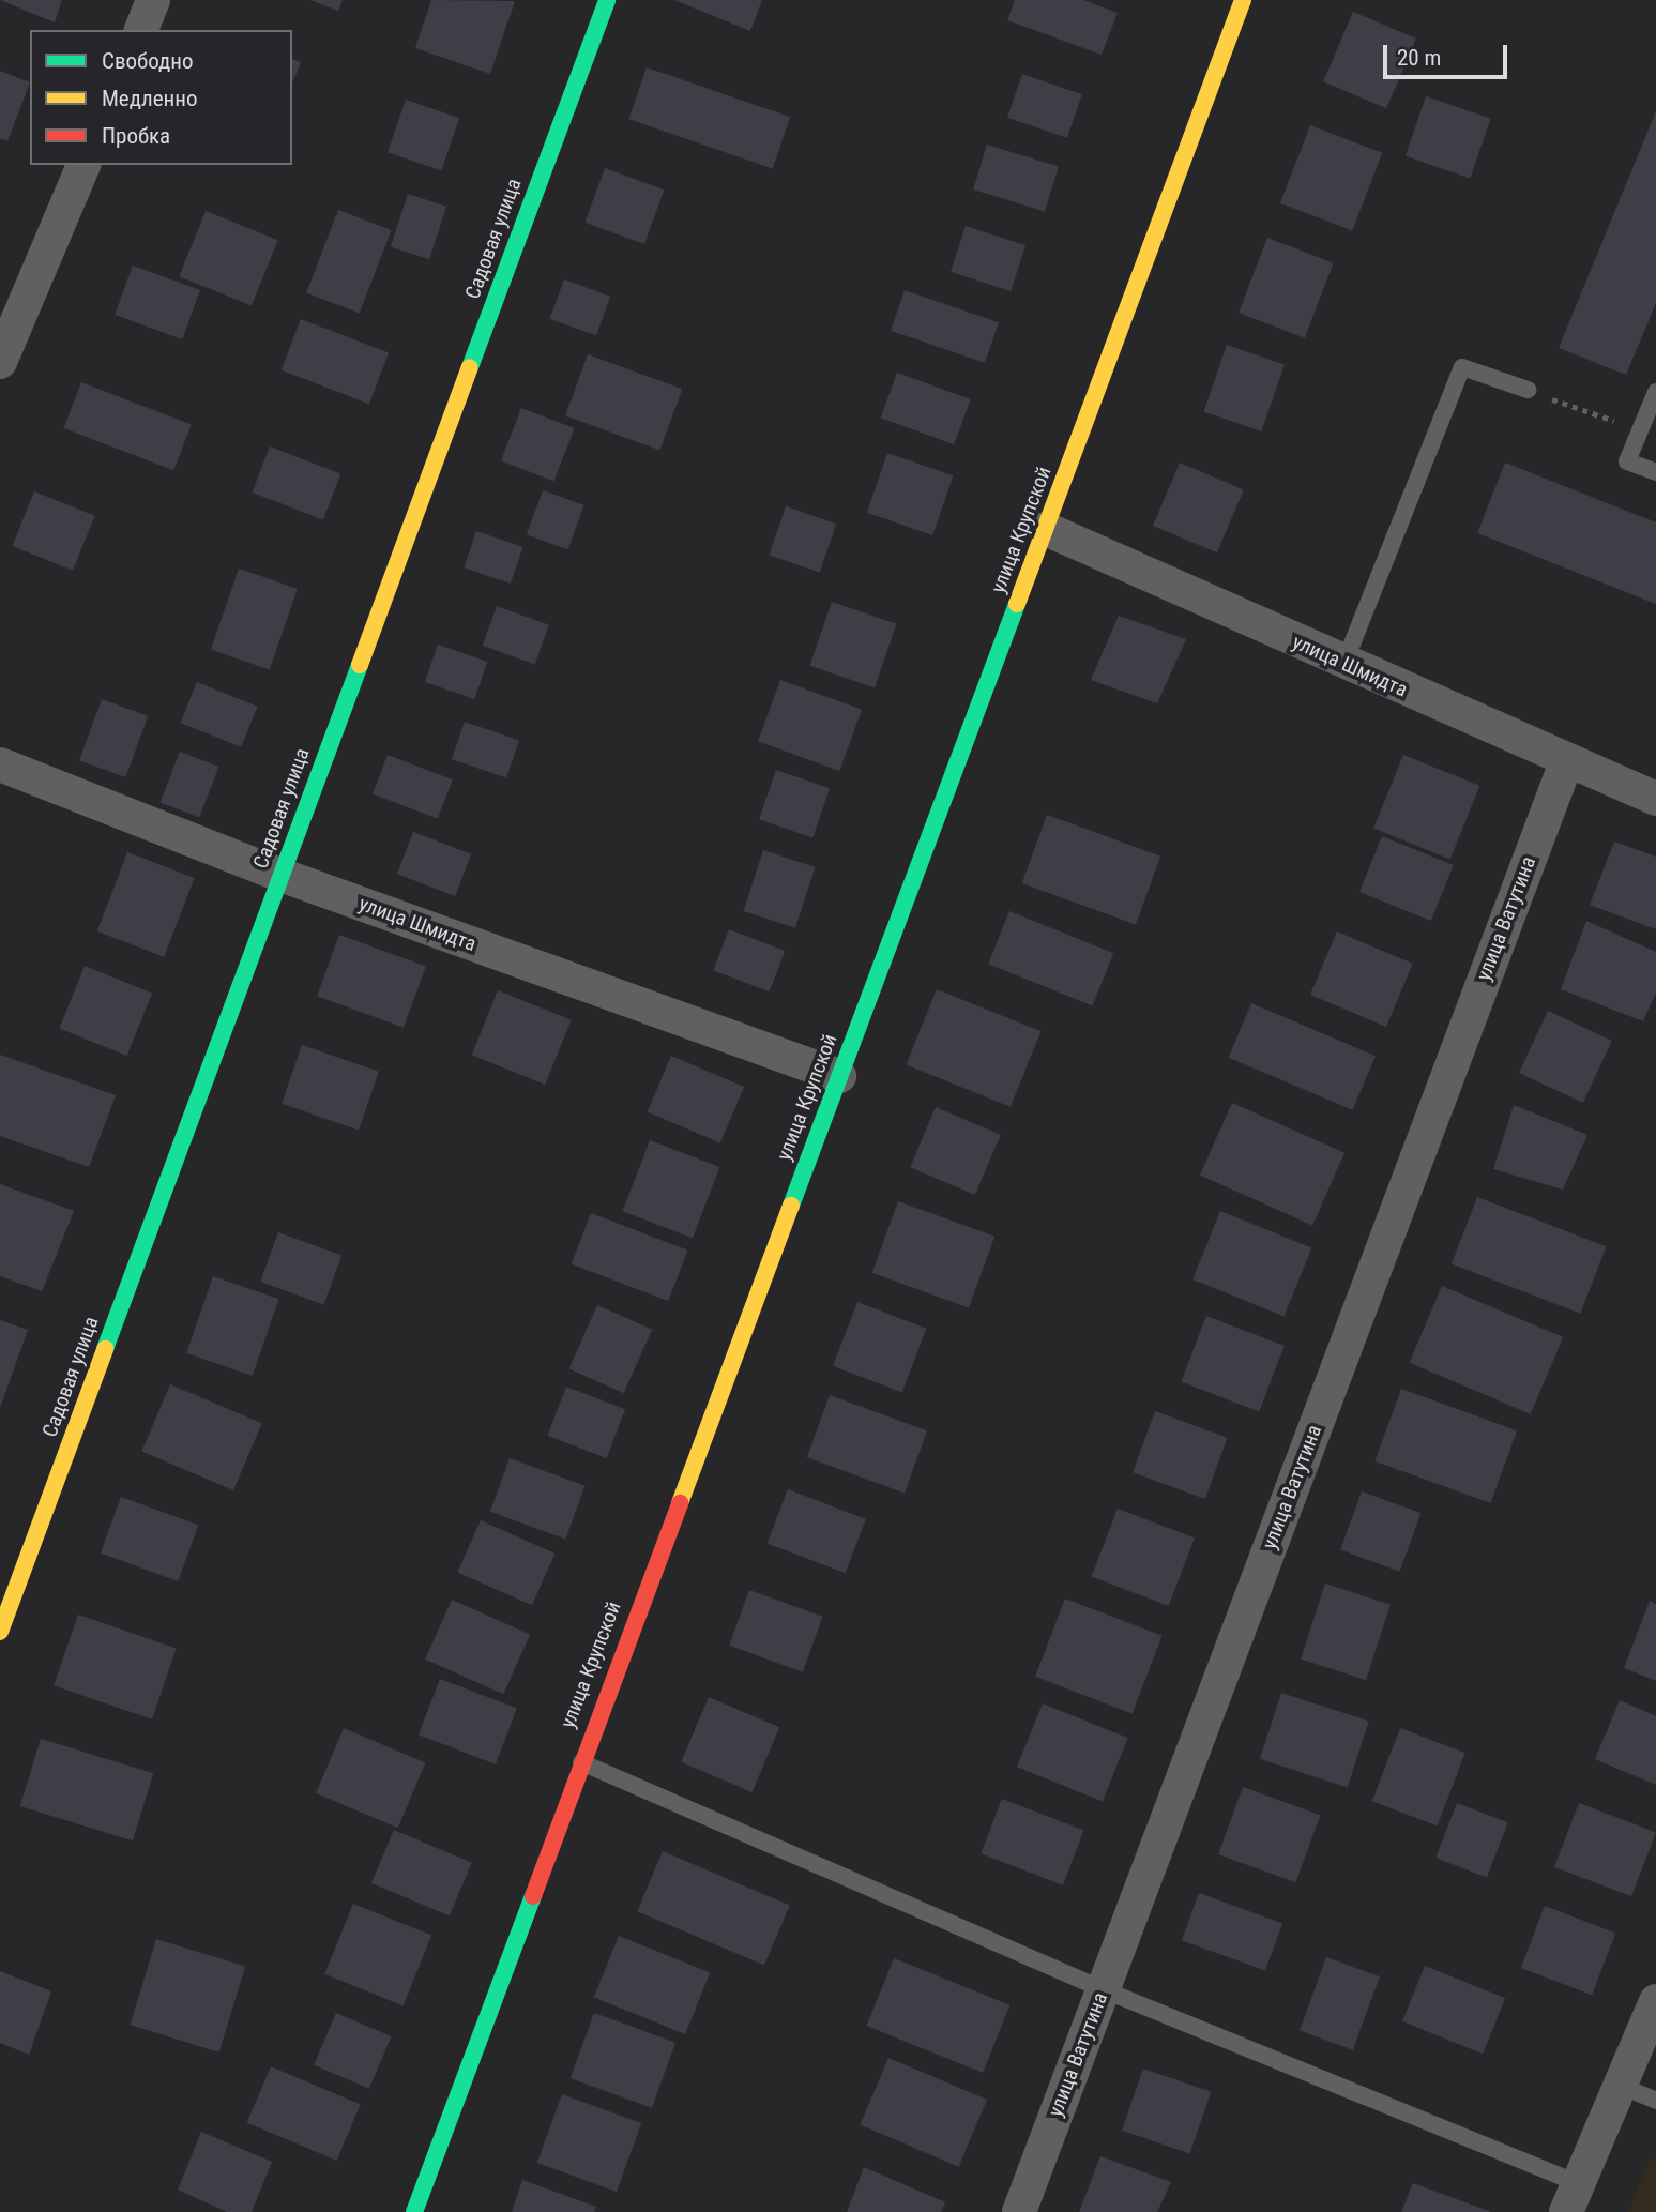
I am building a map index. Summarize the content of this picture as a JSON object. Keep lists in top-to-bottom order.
{
  "streets": {
    "main road": ["Садовая улица", "улица Крупской"],
    "street": ["улица Шмидта", "улица Ватутина"]
  },
  "crossings": [
    ["Садовая улица", "улица Шмидта"],
    ["улица Крупской", "улица Шмидта"],
    ["улица Шмидта", "улица Ватутина"]
  ],
  "legend": ["Свободно", "Медленно", "Пробка"],
  "scale_bar": "20 m"
}
